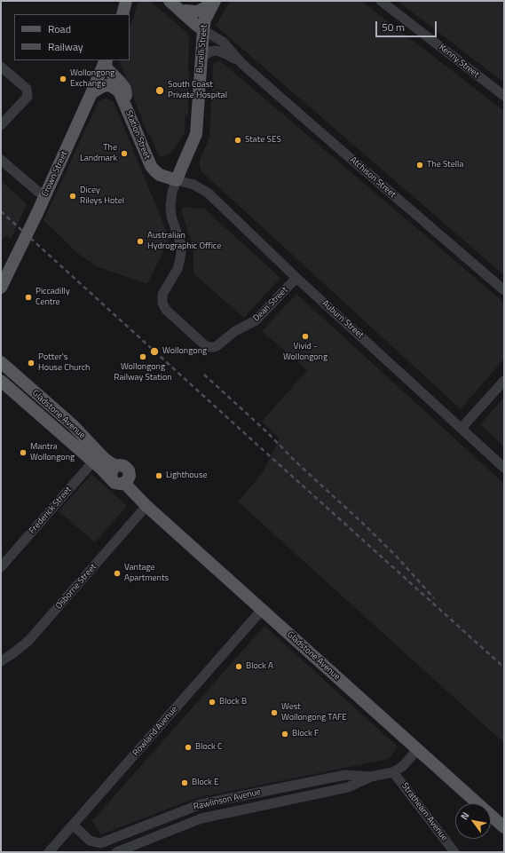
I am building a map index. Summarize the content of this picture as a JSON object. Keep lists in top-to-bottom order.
{
  "streets": {
    "main road": [
      "Burelli Street",
      "Station Street",
      "Crown Street",
      "Atchison Street",
      "Gladstone Avenue"
    ],
    "street": [
      "Kenny Street",
      "Dean Street",
      "Auburn Street",
      "Frederick Street",
      "Osborne Street",
      "Rowland Avenue",
      "Rawlinson Avenue",
      "Strathearn Avenue"
    ]
  },
  "crossings": [
    ["Burelli Street", "Station Street"],
    ["Burelli Street", "Atchison Street"],
    ["Burelli Street", "Dean Street"],
    ["Burelli Street", "Auburn Street"],
    ["Station Street", "Crown Street"],
    ["Station Street", "Dean Street"],
    ["Station Street", "Auburn Street"],
    ["Dean Street", "Auburn Street"],
    ["Gladstone Avenue", "Frederick Street"],
    ["Gladstone Avenue", "Osborne Street"],
    ["Gladstone Avenue", "Rowland Avenue"],
    ["Gladstone Avenue", "Rawlinson Avenue"],
    ["Rowland Avenue", "Rawlinson Avenue"],
    ["Rawlinson Avenue", "Strathearn Avenue"]
  ],
  "places": [
    "Wollongong Exchange",
    "South Coast Private Hospital",
    "State SES",
    "The Landmark",
    "The Stella",
    "Dicey Rileys Hotel",
    "Australian Hydrographic Office",
    "Piccadilly Centre",
    "Vivid - Wollongong",
    "Wollongong",
    "Wollongong Railway Station",
    "Potter's House Church",
    "Mantra Wollongong",
    "Lighthouse",
    "Vantage Apartments",
    "Block A",
    "Block B",
    "West Wollongong TAFE",
    "Block F",
    "Block C",
    "Block E"
  ],
  "legend": ["Road", "Railway"],
  "scale_bar": "50 m",
  "north": "top left"
}
